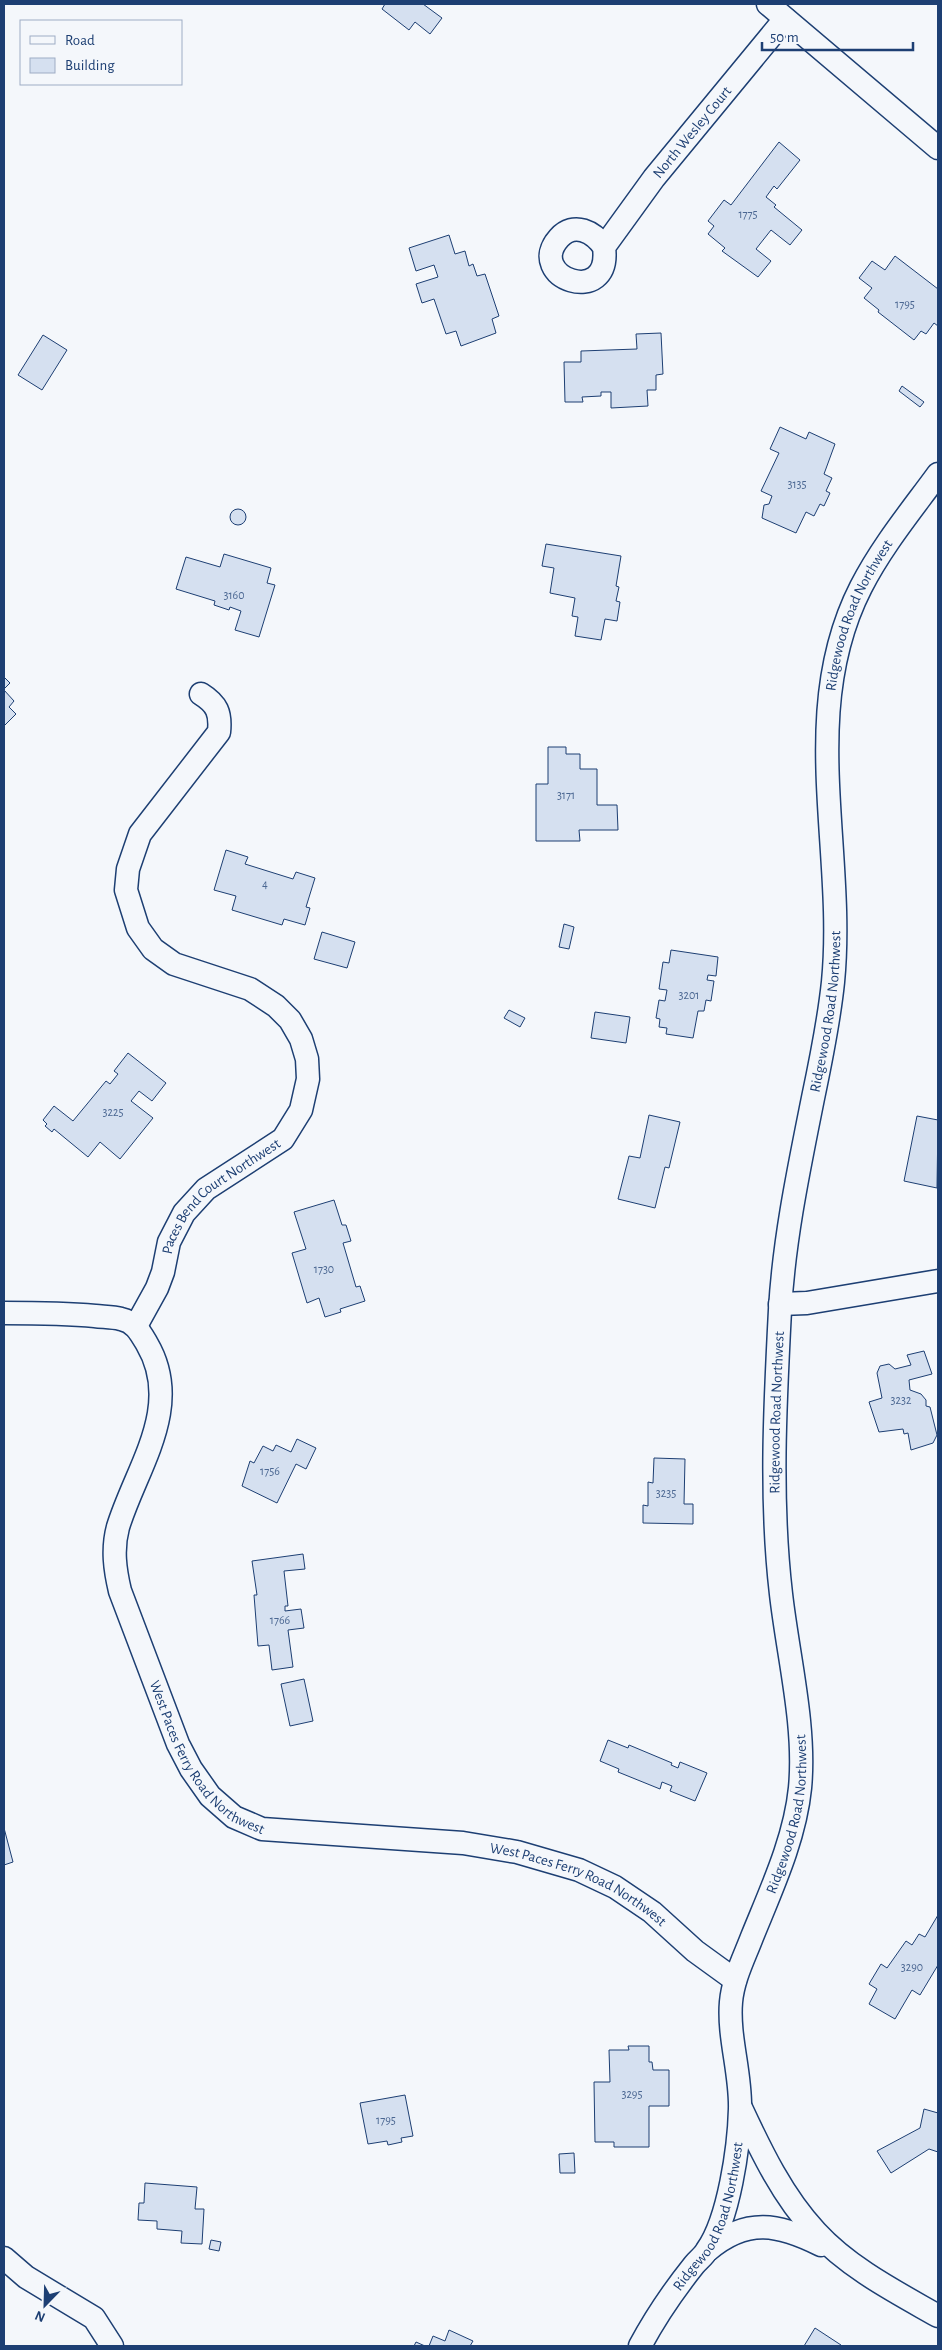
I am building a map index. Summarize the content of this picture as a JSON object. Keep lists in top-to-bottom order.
{
  "streets": {
    "street": [
      "North Wesley Court",
      "Ridgewood Road Northwest",
      "Paces Bend Court Northwest",
      "West Paces Ferry Road Northwest"
    ]
  },
  "crossings": [
    ["Ridgewood Road Northwest", "West Paces Ferry Road Northwest"],
    ["Paces Bend Court Northwest", "West Paces Ferry Road Northwest"]
  ],
  "house_numbers": [
    "1775",
    "1795",
    "3135",
    "3160",
    "3171",
    "4",
    "3201",
    "3225",
    "1730",
    "3232",
    "1756",
    "3235",
    "1766",
    "3290",
    "3295",
    "1795"
  ],
  "legend": ["Road", "Building"],
  "scale_bar": "50 m",
  "north": "bottom left"
}
